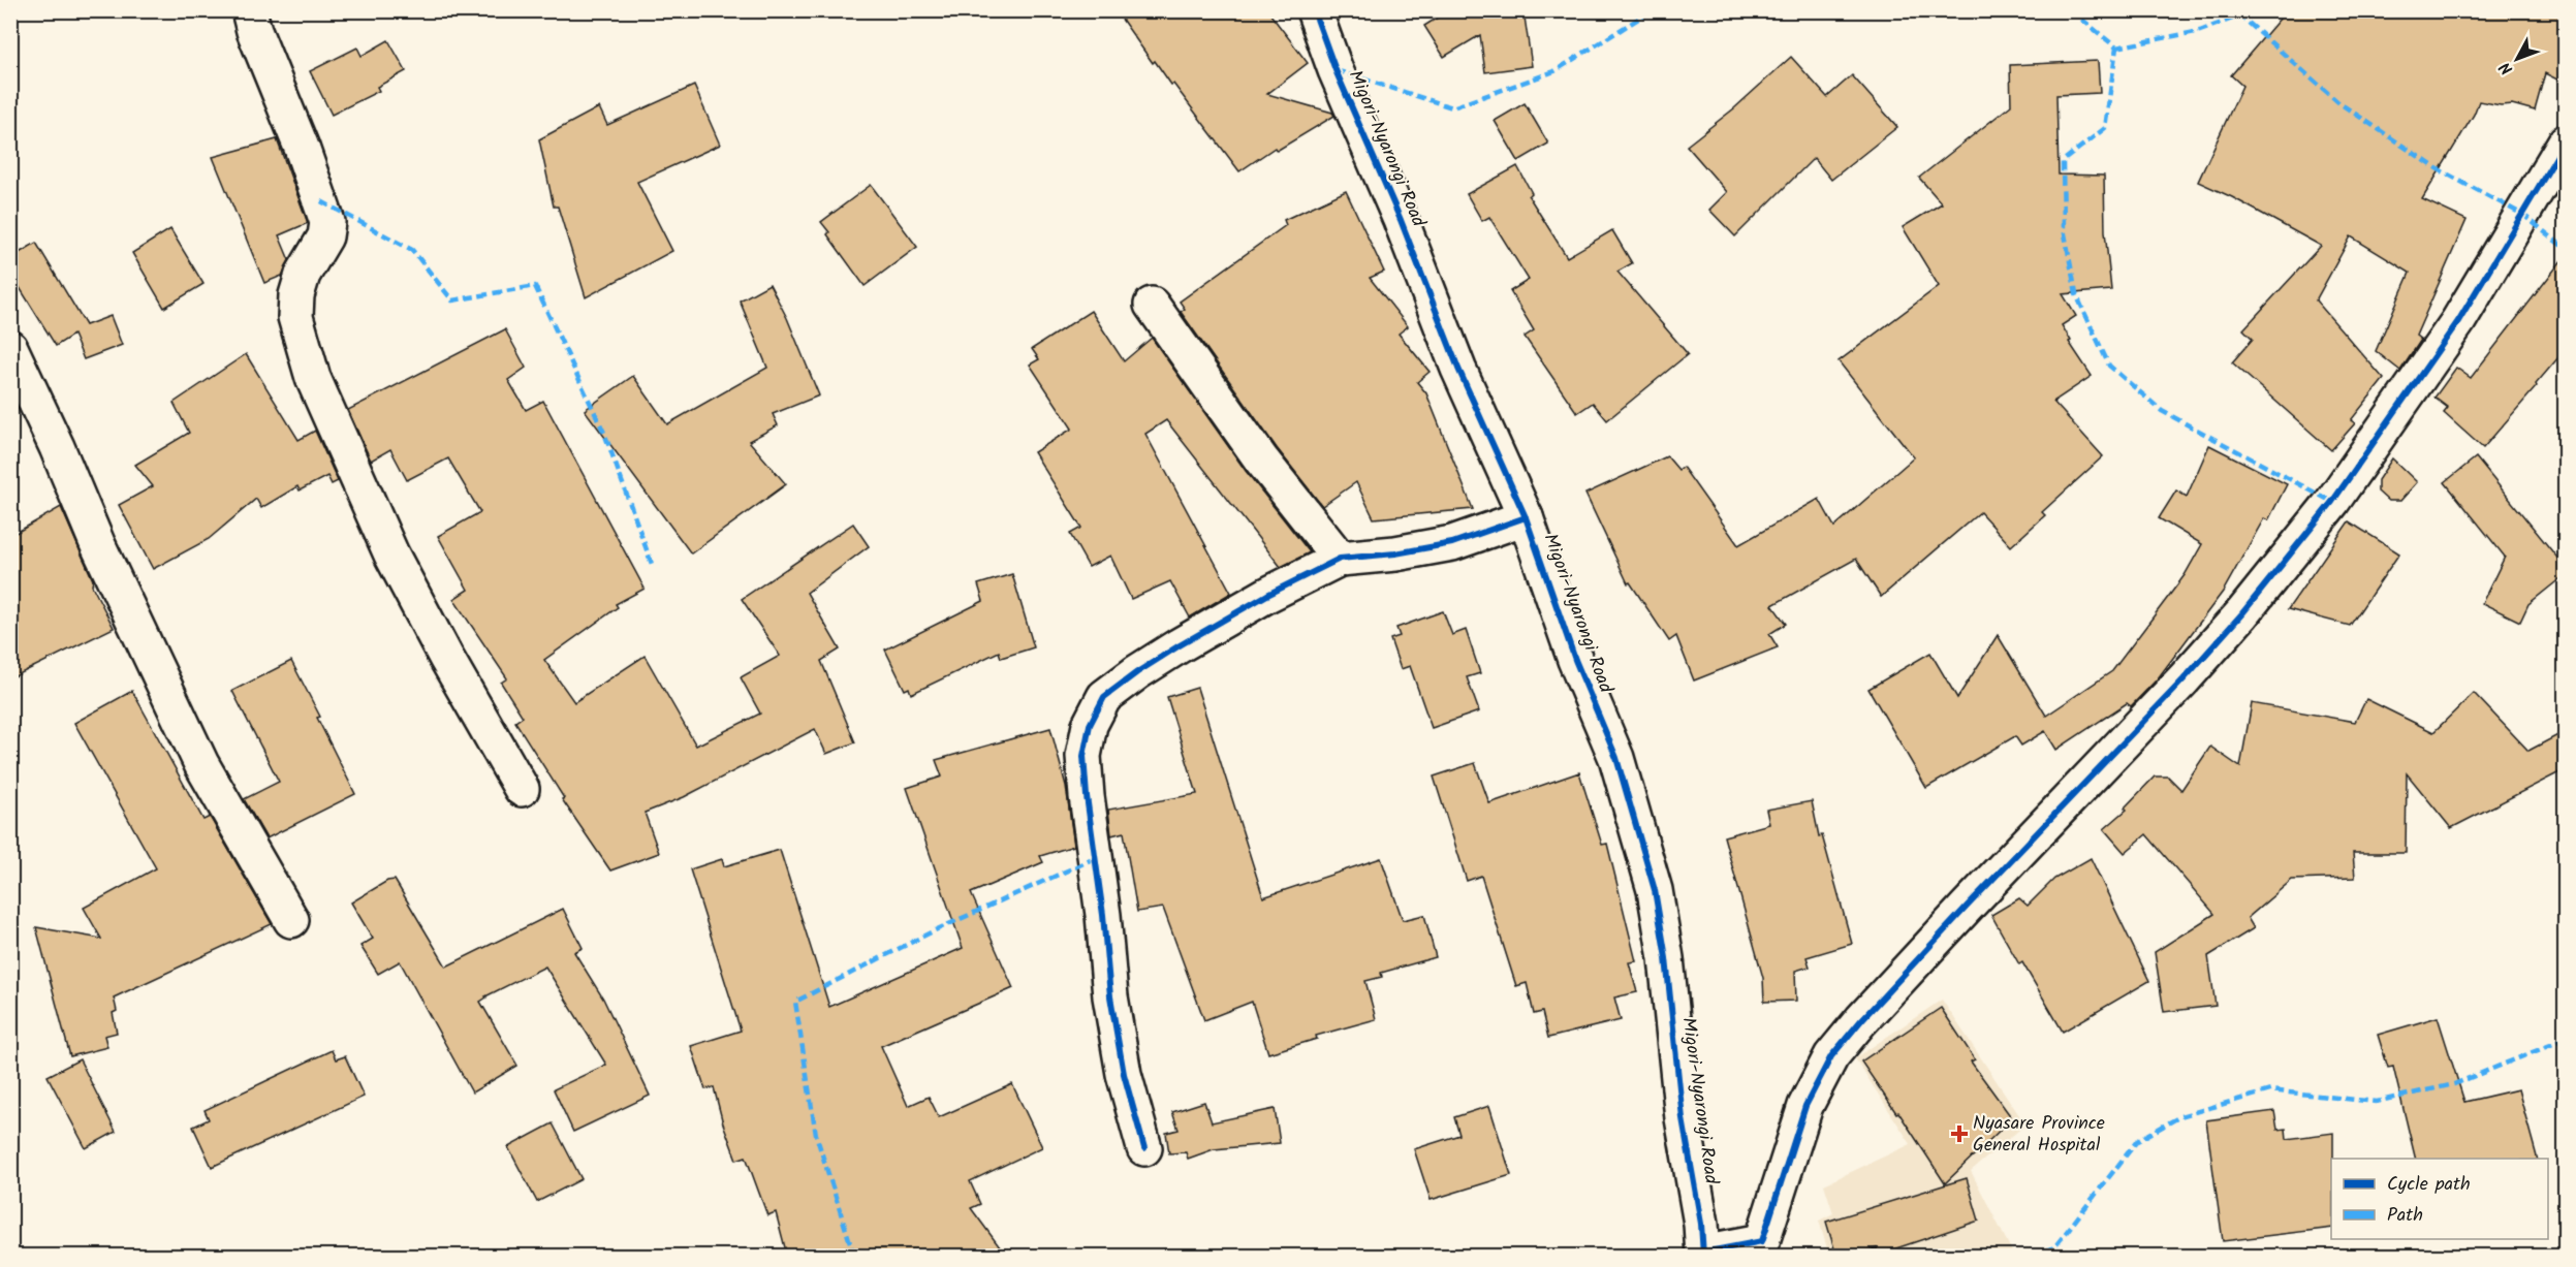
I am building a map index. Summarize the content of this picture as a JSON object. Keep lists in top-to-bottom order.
{
  "streets": {
    "street": ["Migori-Nyarongi Road"]
  },
  "places": {
    "health": ["Nyasare Province General Hospital"]
  },
  "legend": ["Cycle path", "Path"],
  "north": "bottom left"
}
